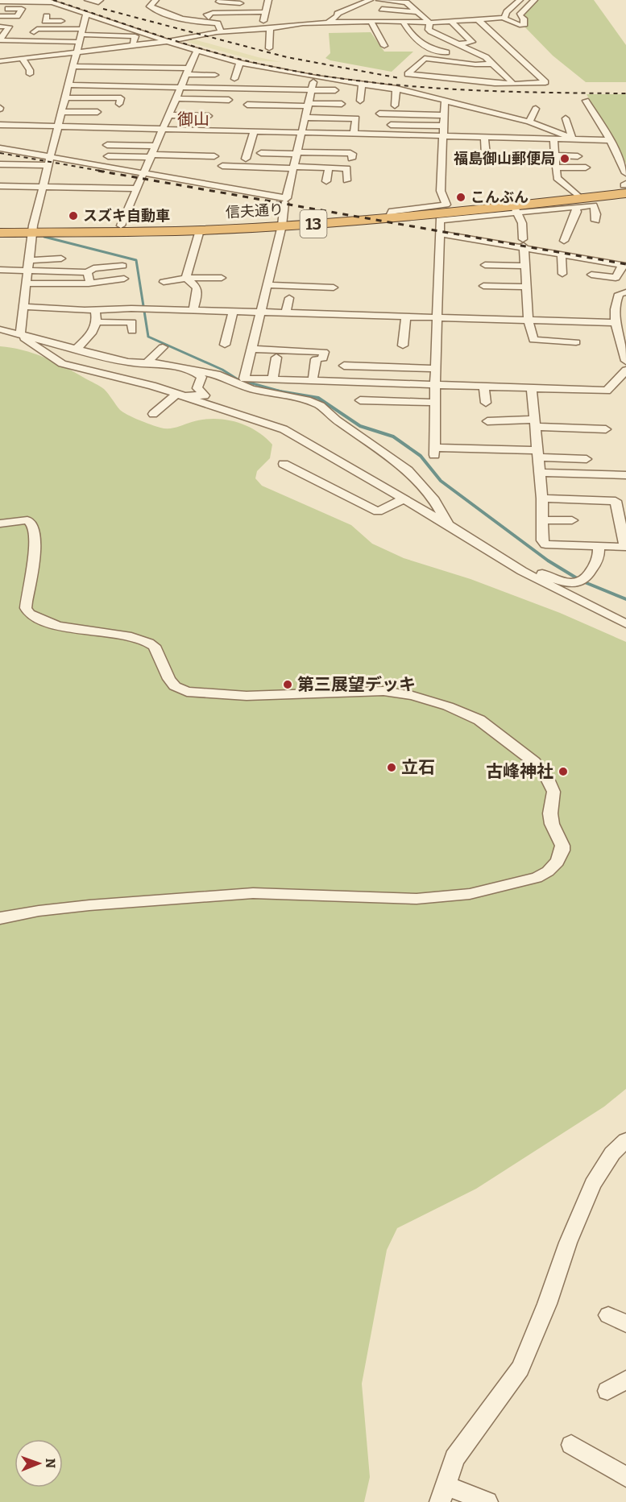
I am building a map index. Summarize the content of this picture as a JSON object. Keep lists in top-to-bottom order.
{
  "streets": {
    "highway": ["信夫通り", "13"]
  },
  "districts": ["御山"],
  "places": [
    "福島御山郵便局",
    "こんぶん",
    "スズキ自動車",
    "第三展望デッキ",
    "立石",
    "古峰神社"
  ],
  "north": "right"
}
